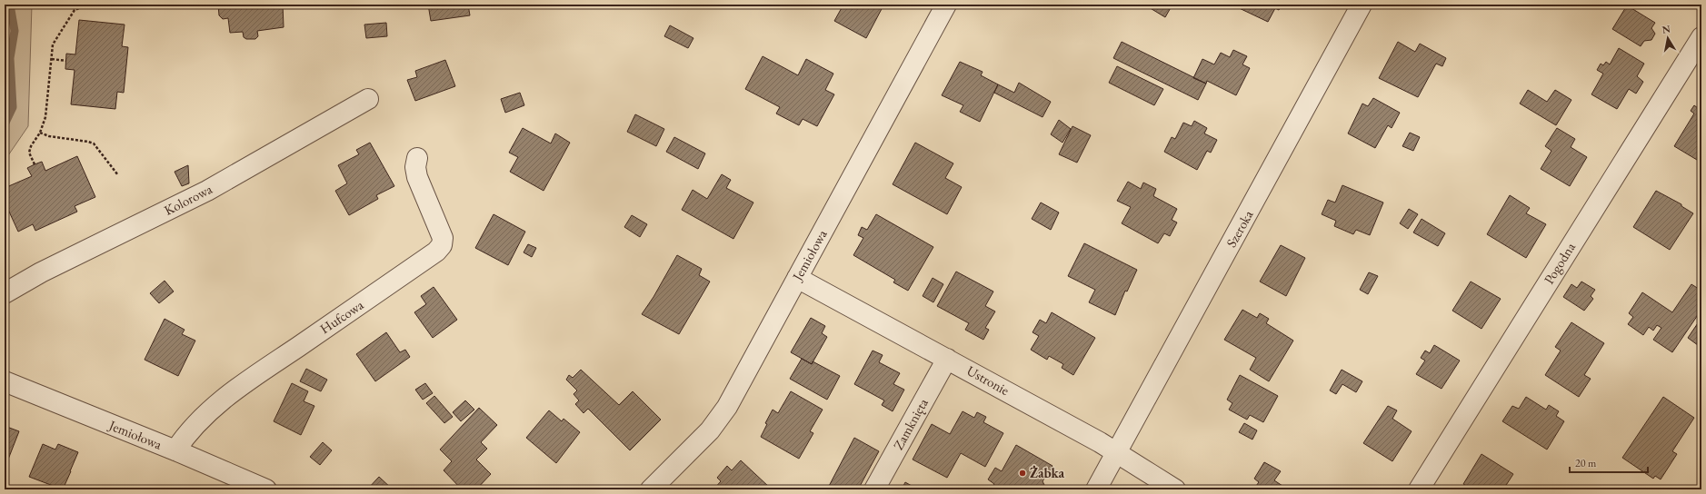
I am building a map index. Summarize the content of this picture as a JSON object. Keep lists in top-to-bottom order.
{
  "streets": {
    "street": [
      "Kolorowa",
      "Szeroka",
      "Jemiołowa",
      "Pogodna",
      "Hufcowa",
      "Ustronie",
      "Zamknięta"
    ]
  },
  "crossings": [
    ["Szeroka", "Ustronie"],
    ["Jemiołowa", "Hufcowa"],
    ["Jemiołowa", "Ustronie"],
    ["Ustronie", "Zamknięta"]
  ],
  "places": ["Żabka"],
  "scale_bar": "20 m",
  "north": "top"
}
